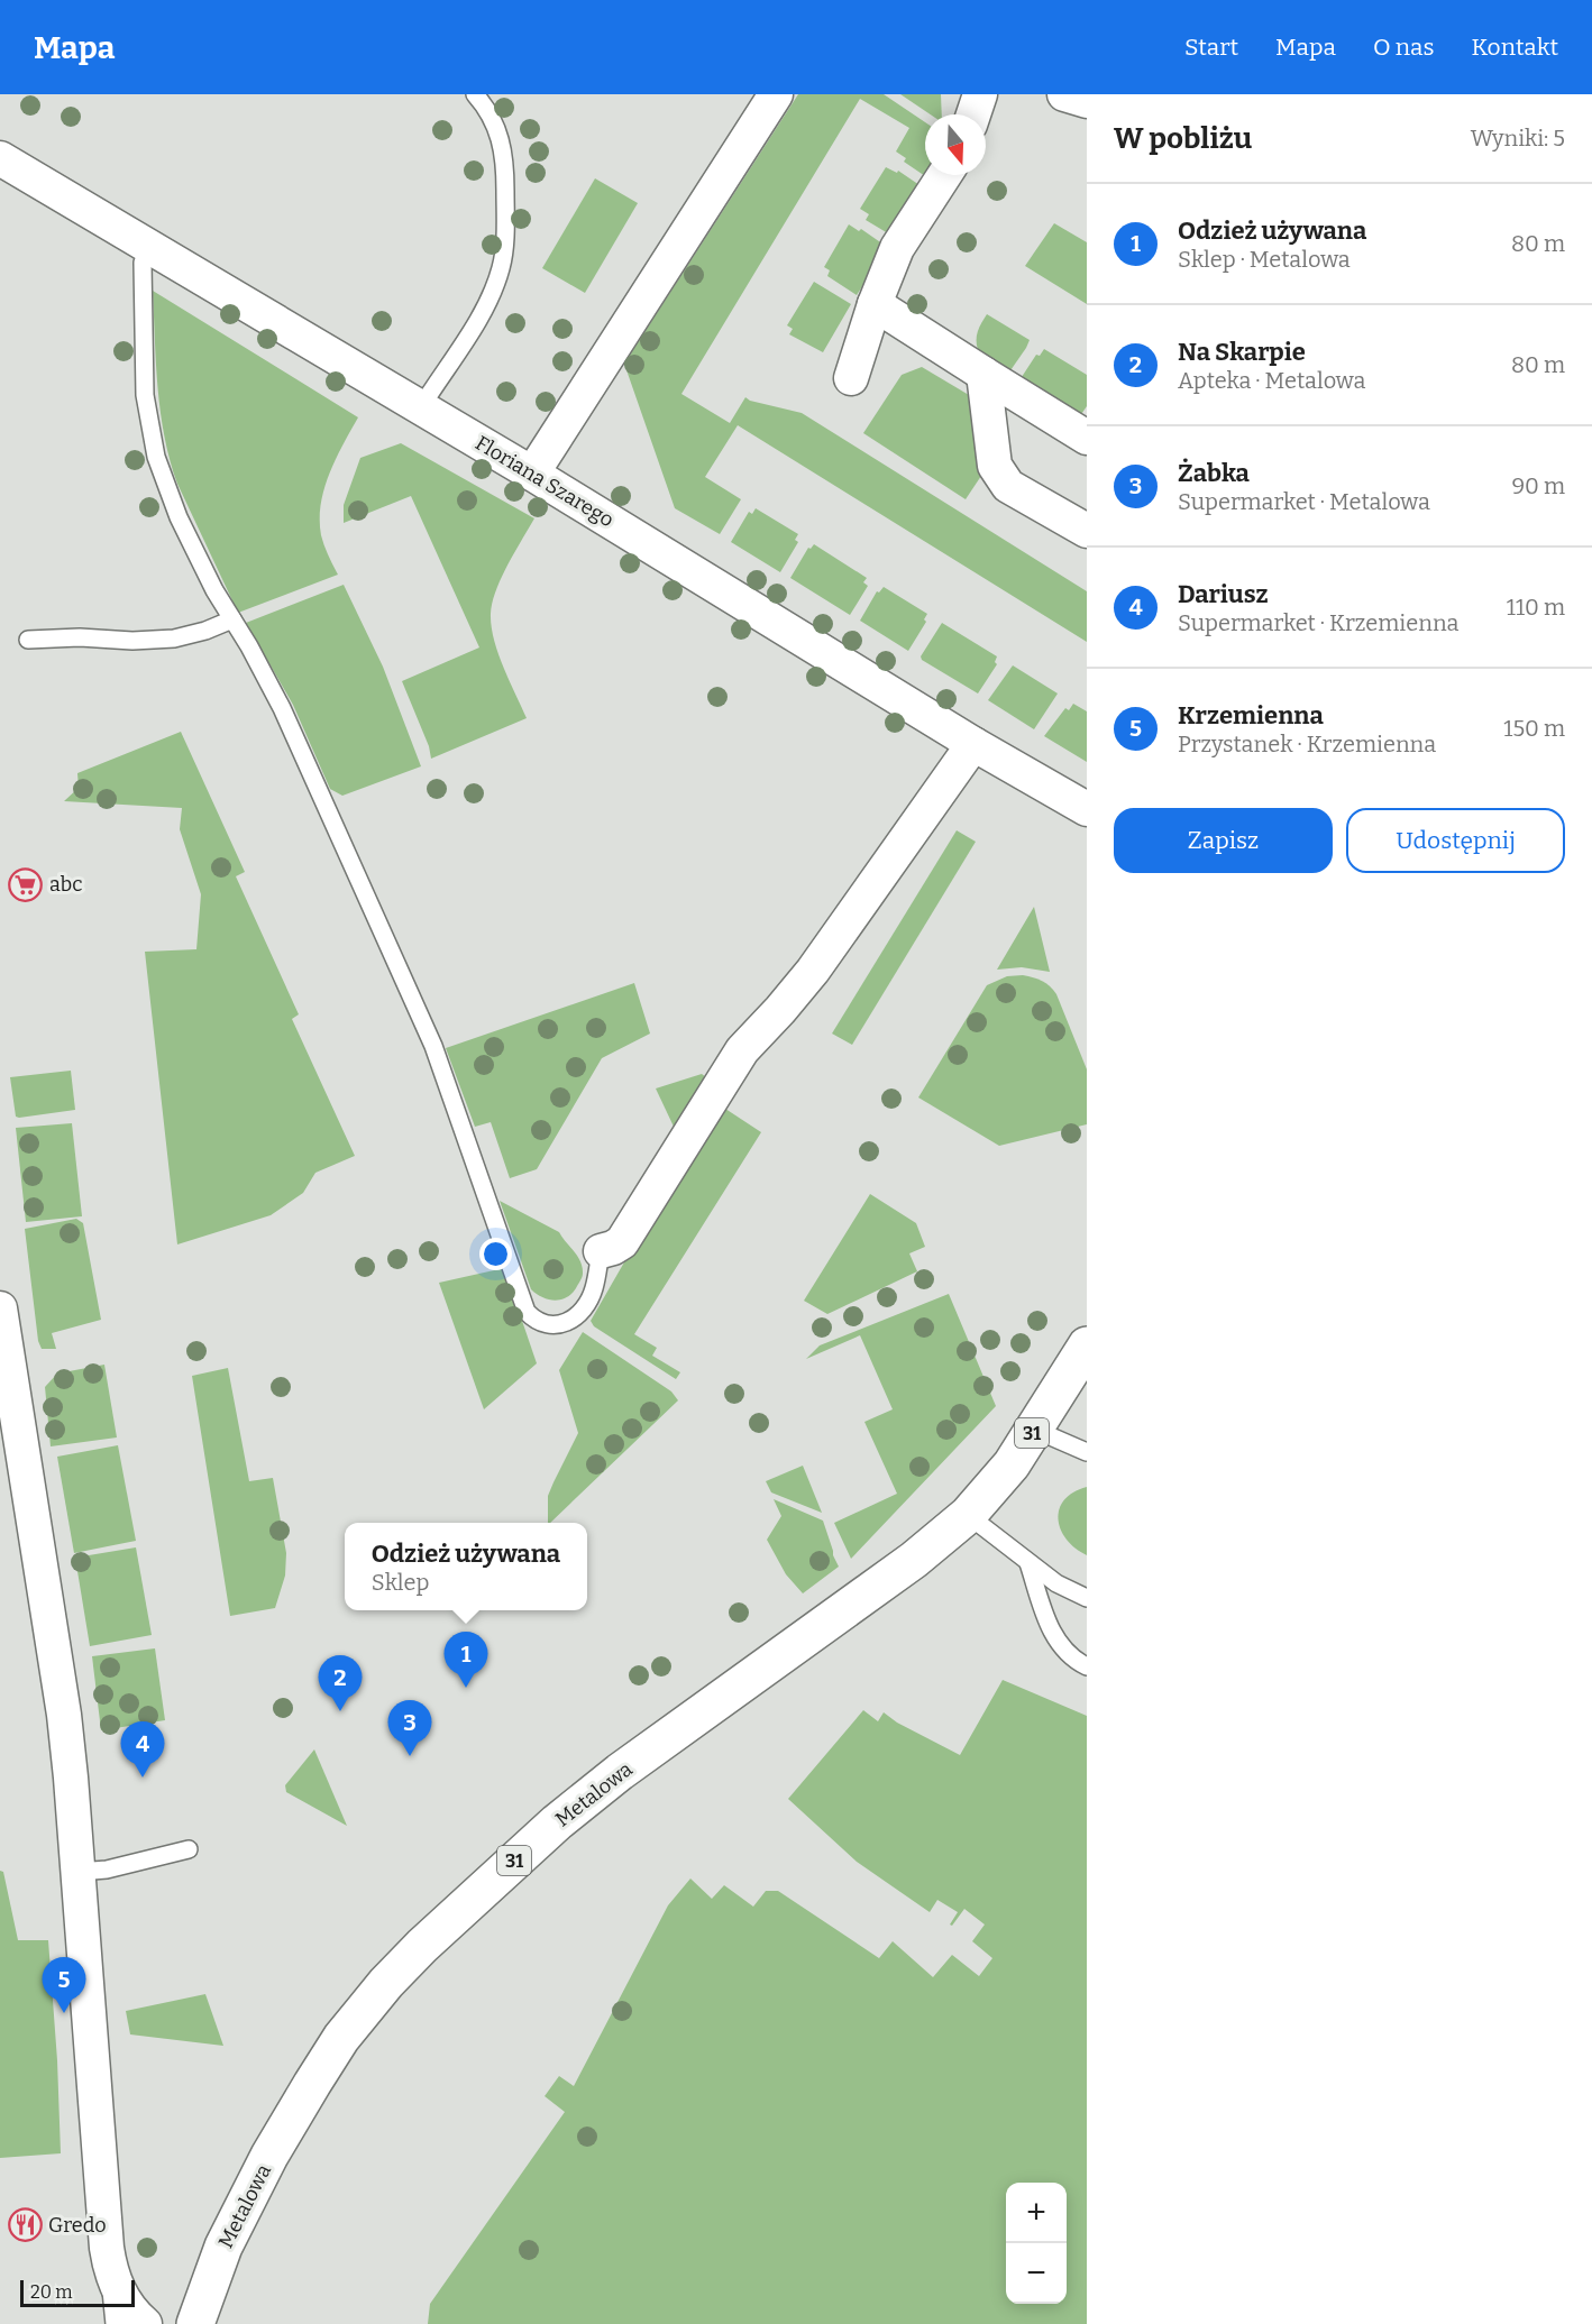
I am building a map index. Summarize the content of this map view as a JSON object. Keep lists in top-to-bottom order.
{
  "streets": {
    "main road": ["31", "Metalowa"],
    "street": ["Floriana Szarego"]
  },
  "places": {
    "supermarket": ["abc"],
    "restaurant": ["Gredo"]
  },
  "scale_bar": "20 m",
  "north": "bottom",
  "page": {
    "header": "Mapa",
    "nav": [
      "Start",
      "Mapa",
      "O nas",
      "Kontakt"
    ],
    "heading": ["W pobliżu", "Wyniki: 5"],
    "list": [
      {
        "mark": "1",
        "name": "Odzież używana",
        "note": "Sklep · Metalowa",
        "value": "80 m"
      },
      {
        "mark": "2",
        "name": "Na Skarpie",
        "note": "Apteka · Metalowa",
        "value": "80 m"
      },
      {
        "mark": "3",
        "name": "Żabka",
        "note": "Supermarket · Metalowa",
        "value": "90 m"
      },
      {
        "mark": "4",
        "name": "Dariusz",
        "note": "Supermarket · Krzemienna",
        "value": "110 m"
      },
      {
        "mark": "5",
        "name": "Krzemienna",
        "note": "Przystanek · Krzemienna",
        "value": "150 m"
      }
    ],
    "buttons": ["Zapisz", "Udostępnij"],
    "popup": ["Odzież używana", "Sklep"],
    "pins": [
      "1",
      "2",
      "3",
      "4",
      "5"
    ],
    "map_buttons": ["+", "−"],
    "scale": "20 m"
  }
}
